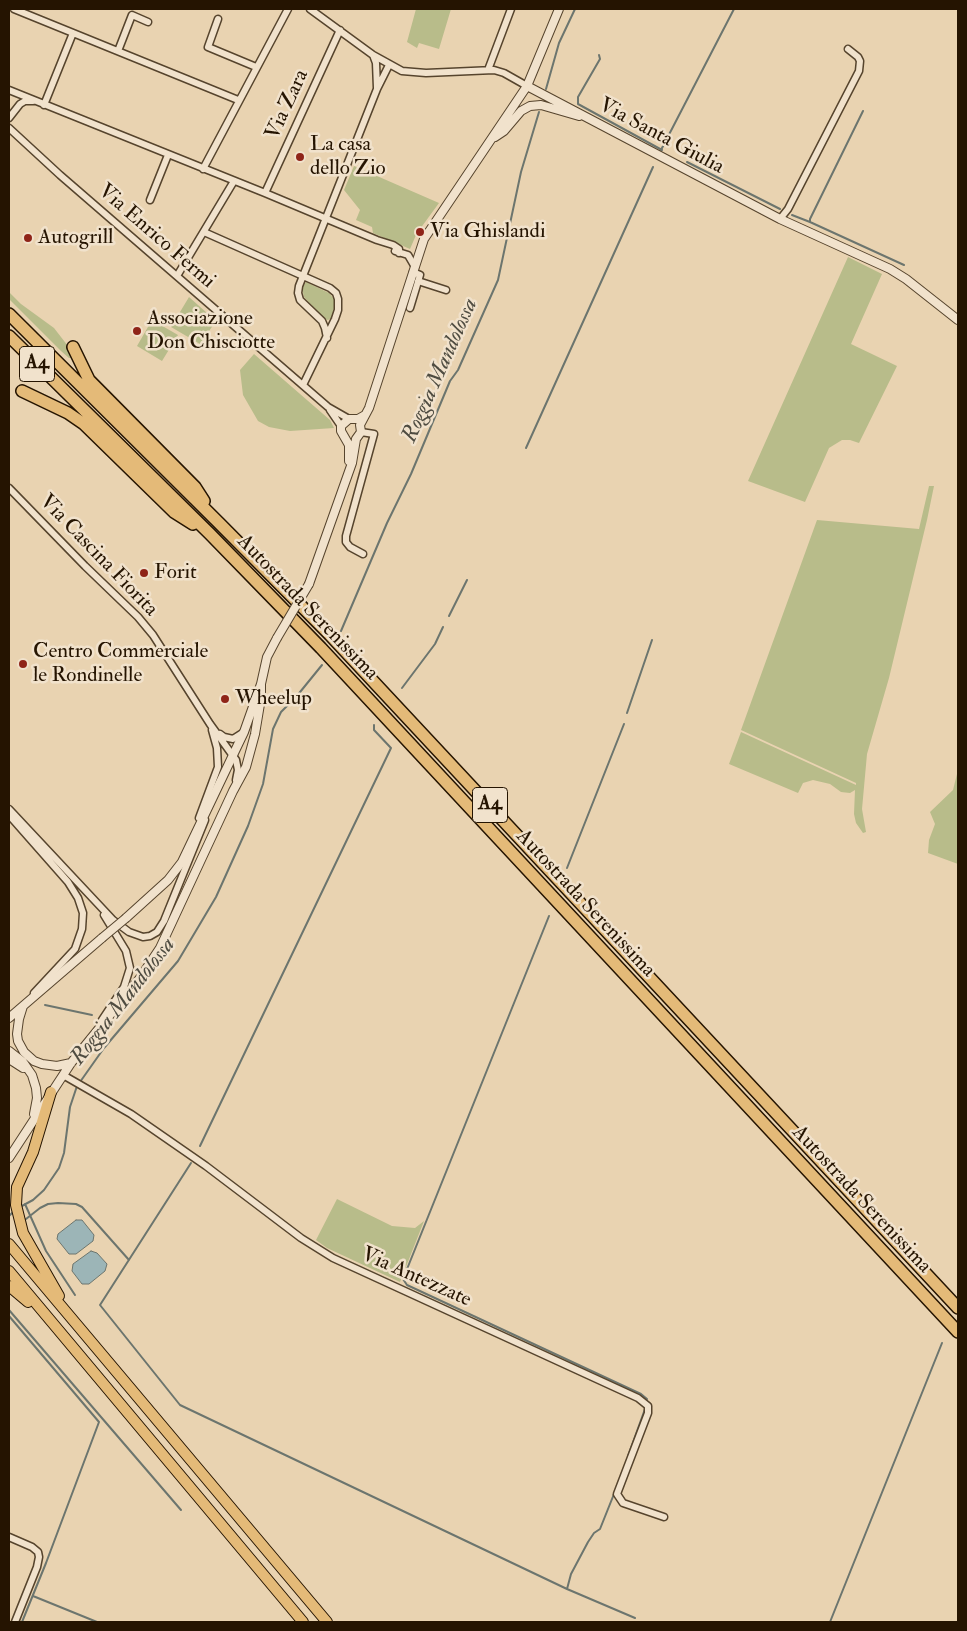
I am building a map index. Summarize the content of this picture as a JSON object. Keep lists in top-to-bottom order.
{
  "streets": {
    "highway": ["A4", "Autostrada Serenissima"],
    "street": [
      "Via Zara",
      "Via Santa Giulia",
      "Via Enrico Fermi",
      "Via Cascina Fiorita",
      "Via Antezzate"
    ]
  },
  "water": ["Roggia Mandolossa"],
  "places": [
    "La casa dello Zio",
    "Via Ghislandi",
    "Autogrill",
    "Associazione Don Chisciotte",
    "Forit",
    "Centro Commerciale le Rondinelle",
    "Wheelup"
  ]
}
